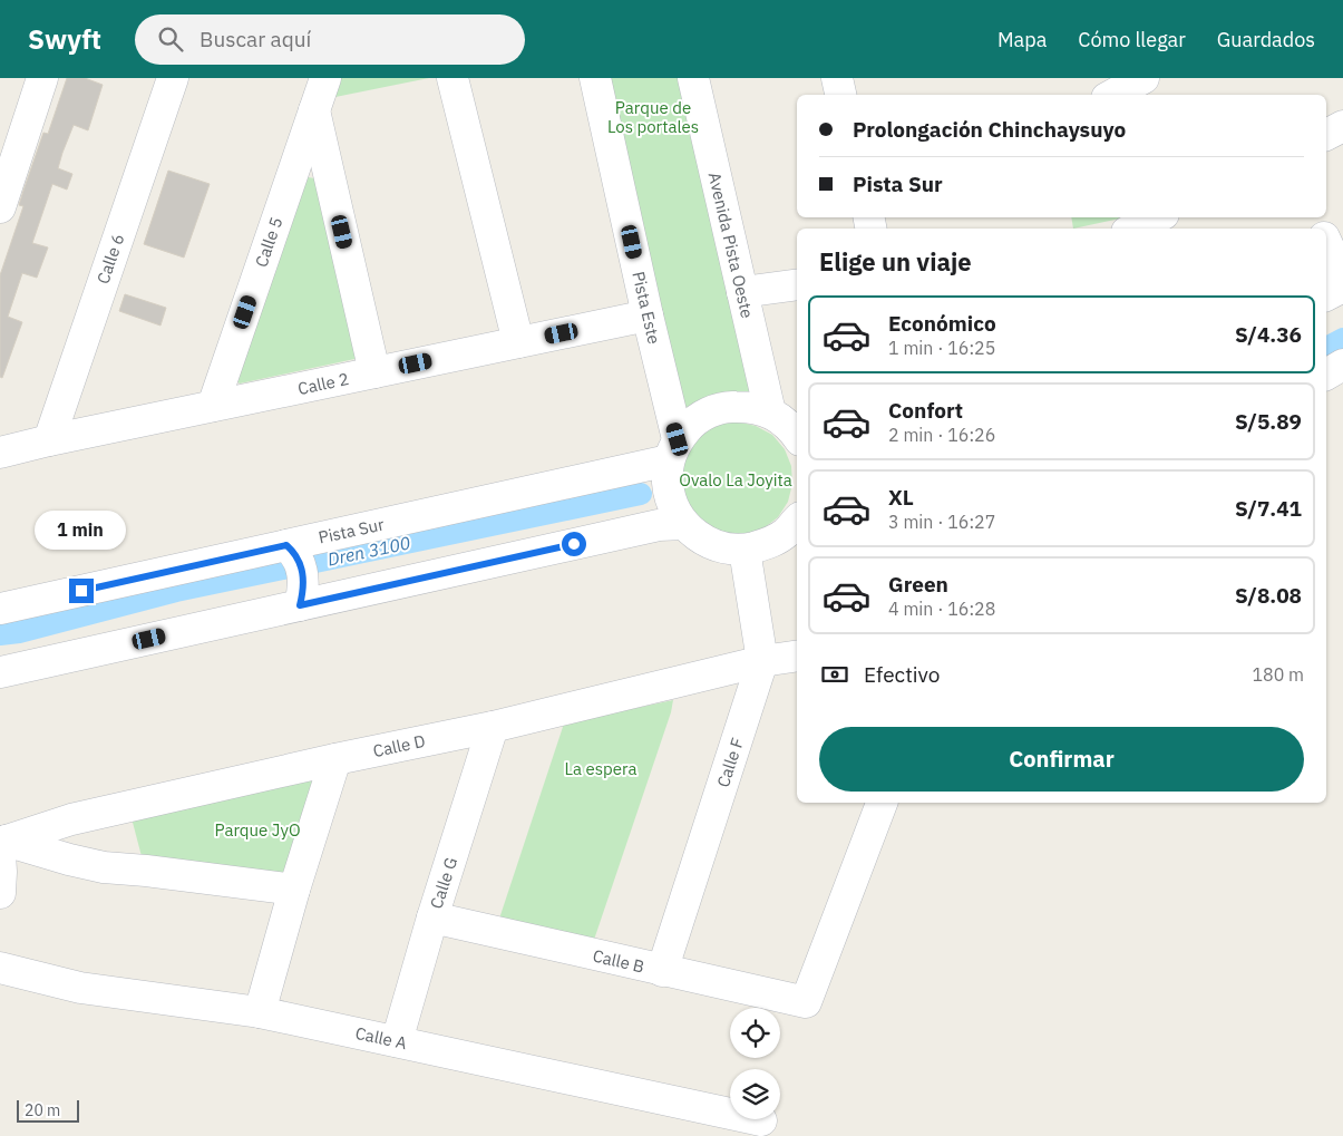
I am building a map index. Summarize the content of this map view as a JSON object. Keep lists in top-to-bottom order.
{
  "streets": {
    "street": [
      "Calle 5",
      "Avenida Pista Oeste",
      "Calle 6",
      "Pista Este",
      "Calle 2",
      "Pista Sur",
      "Calle D",
      "Calle F",
      "Calle G",
      "Calle B",
      "Calle A"
    ]
  },
  "crossings": [
    ["Calle 5", "Calle 2"],
    ["Calle 6", "Calle 2"],
    ["Pista Este", "Calle 2"],
    ["Pista Este", "Pista Sur"],
    ["Calle D", "Calle F"],
    ["Calle D", "Calle G"],
    ["Calle F", "Calle B"],
    ["Calle G", "Calle B"],
    ["Calle G", "Calle A"]
  ],
  "water": ["Dren 3100"],
  "parks": [
    "Parque de Los portales",
    "Ovalo La Joyita",
    "La espera",
    "Parque JyO"
  ],
  "scale_bar": "20 m",
  "page": {
    "header": "Swyft",
    "search": "Buscar aquí",
    "nav": ["Mapa", "Cómo llegar", "Guardados"],
    "banner": ["Prolongación Chinchaysuyo", "Pista Sur"],
    "heading": "Elige un viaje",
    "list": [
      {
        "name": "Económico",
        "note": "1 min · 16:25",
        "value": "S/4.36"
      },
      {
        "name": "Confort",
        "note": "2 min · 16:26",
        "value": "S/5.89"
      },
      {
        "name": "XL",
        "note": "3 min · 16:27",
        "value": "S/7.41"
      },
      {
        "name": "Green",
        "note": "4 min · 16:28",
        "value": "S/8.08"
      }
    ],
    "bubble": "1 min",
    "pay": ["Efectivo", "180 m"],
    "buttons": "Confirmar",
    "scale": "20 m"
  }
}
